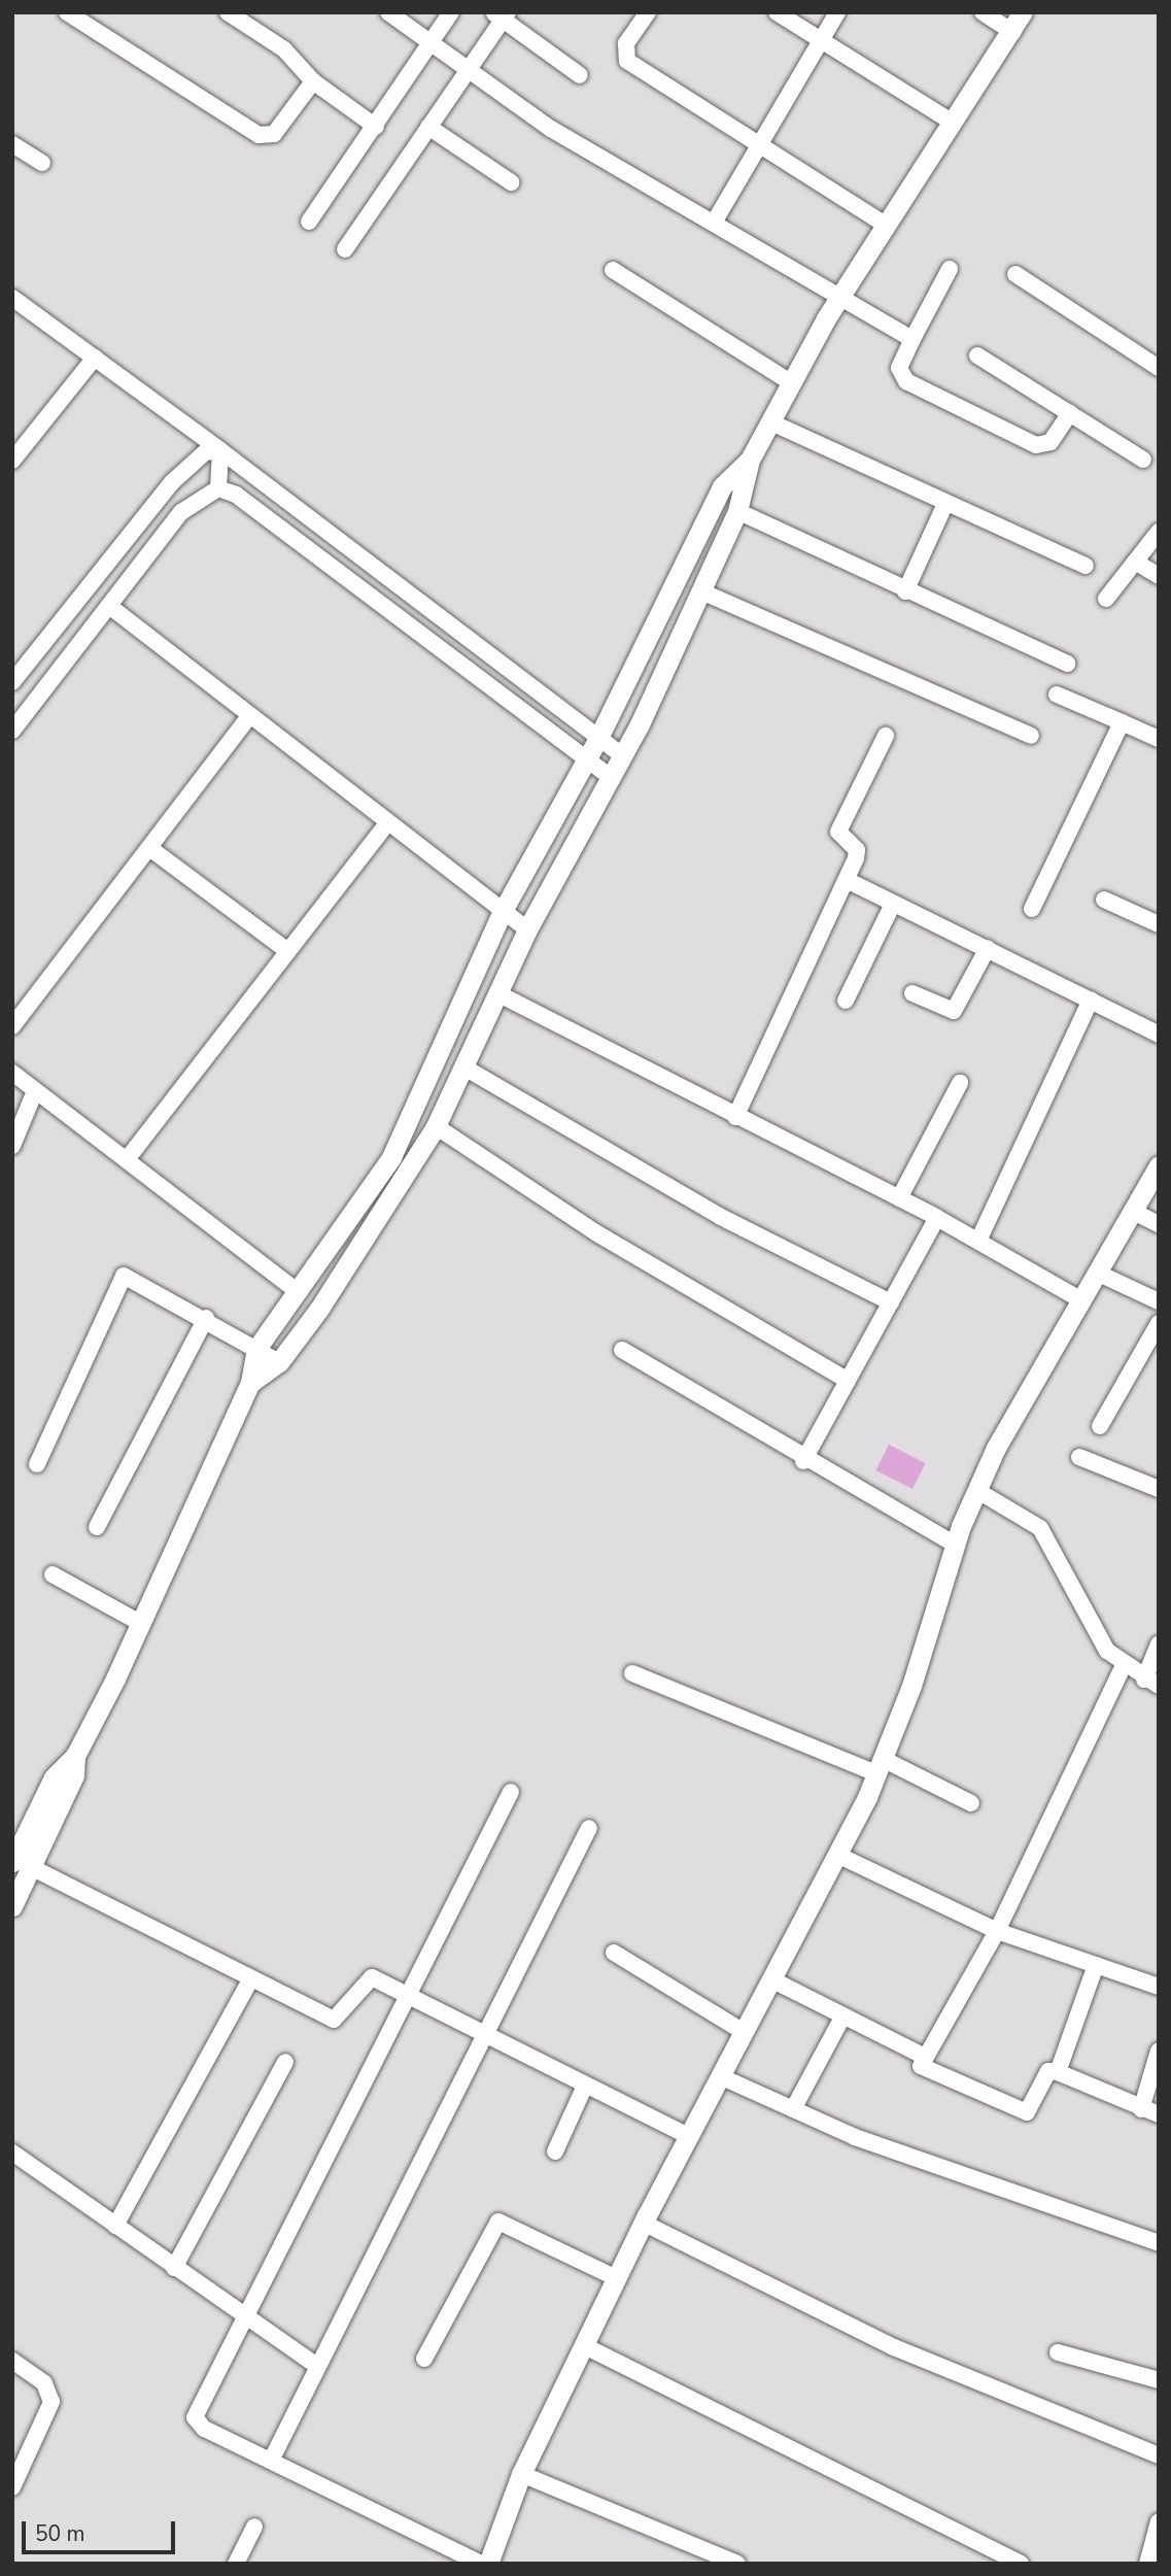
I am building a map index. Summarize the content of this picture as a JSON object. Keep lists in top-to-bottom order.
{
  "scale_bar": "50 m"
}
